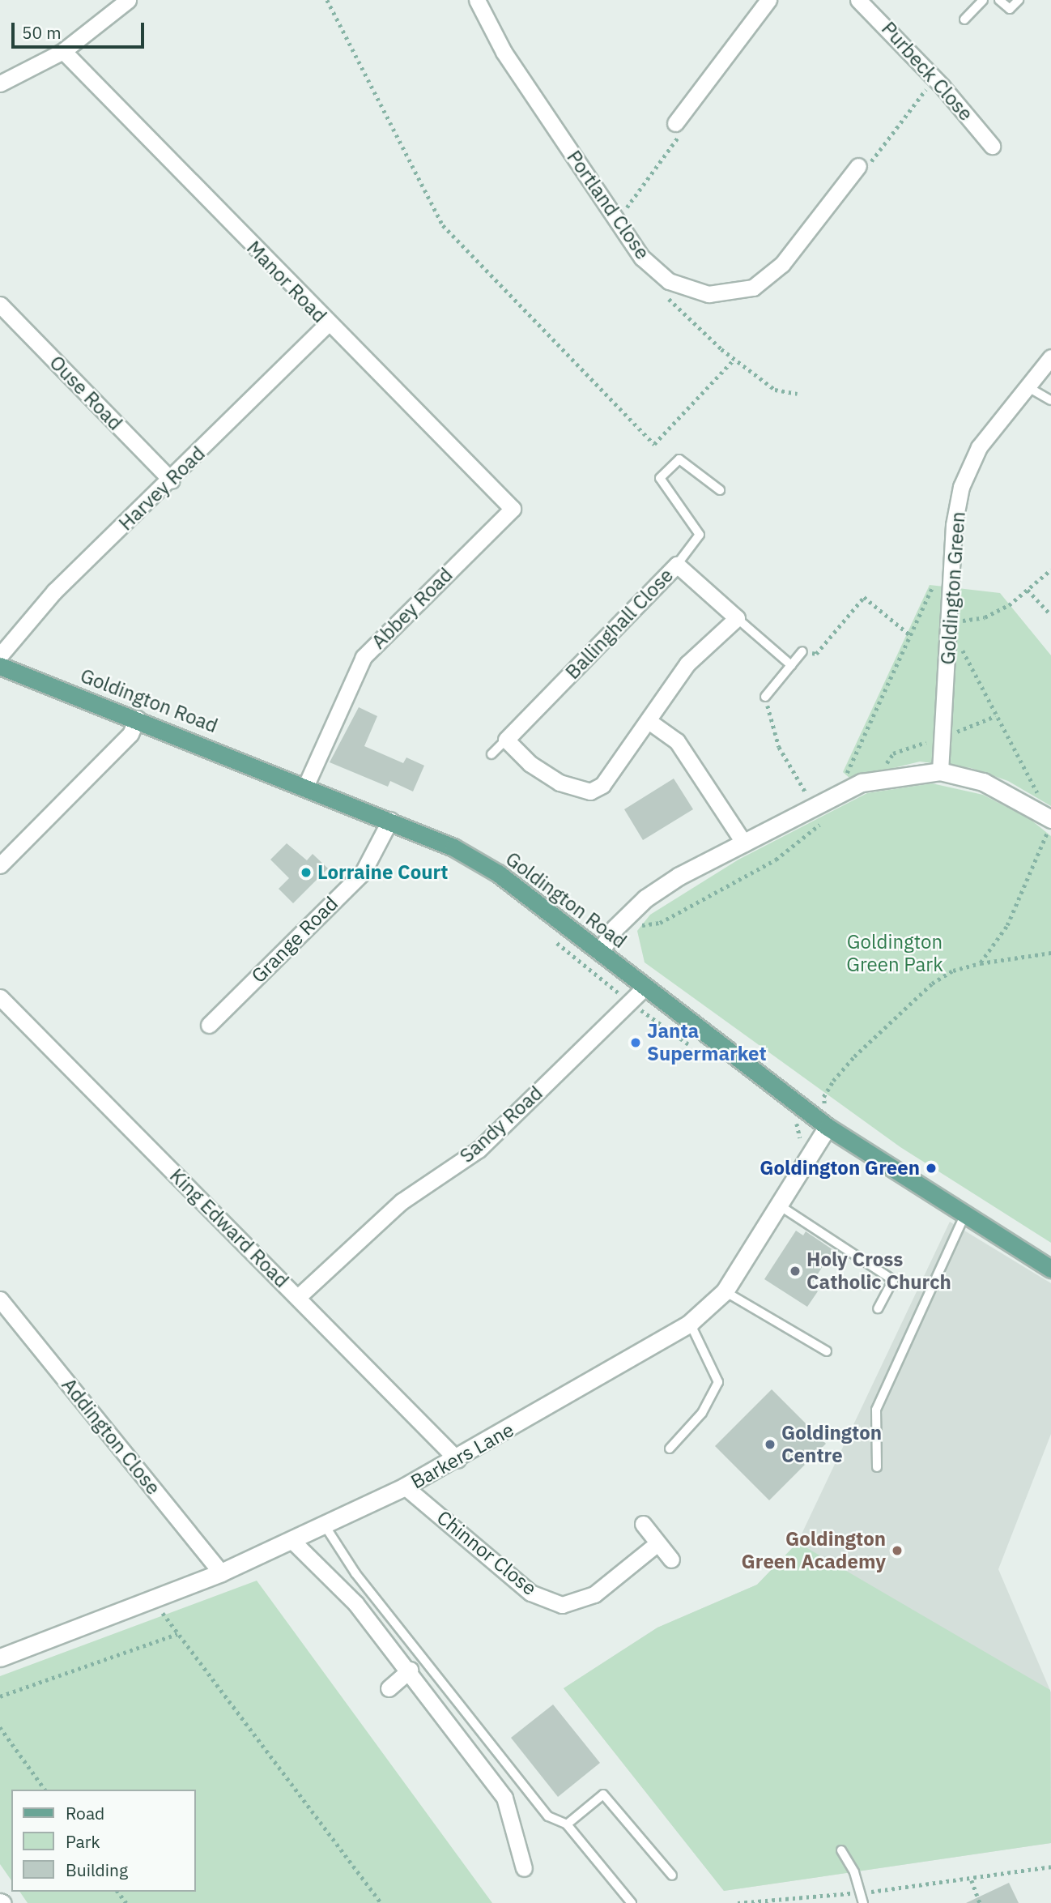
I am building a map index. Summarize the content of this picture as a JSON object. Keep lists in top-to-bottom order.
{
  "streets": {
    "main road": ["Goldington Road"],
    "street": [
      "Purbeck Close",
      "Portland Close",
      "Manor Road",
      "Ouse Road",
      "Harvey Road",
      "Goldington Green",
      "Abbey Road",
      "Ballinghall Close",
      "Grange Road",
      "Sandy Road",
      "King Edward Road",
      "Addington Close",
      "Barkers Lane",
      "Chinnor Close"
    ]
  },
  "crossings": [
    ["Manor Road", "Harvey Road"],
    ["Manor Road", "Abbey Road"],
    ["Ouse Road", "Harvey Road"],
    ["Abbey Road", "Goldington Road"],
    ["Goldington Road", "Grange Road"],
    ["Goldington Road", "Sandy Road"],
    ["Goldington Road", "Barkers Lane"],
    ["Sandy Road", "King Edward Road"],
    ["King Edward Road", "Barkers Lane"],
    ["Addington Close", "Barkers Lane"],
    ["Barkers Lane", "Chinnor Close"]
  ],
  "parks": ["Goldington Green Park"],
  "places": [
    "Lorraine Court",
    "Janta Supermarket",
    "Goldington Green",
    "Holy Cross Catholic Church",
    "Goldington Centre",
    "Goldington Green Academy"
  ],
  "legend": ["Road", "Park", "Building"],
  "scale_bar": "50 m"
}
